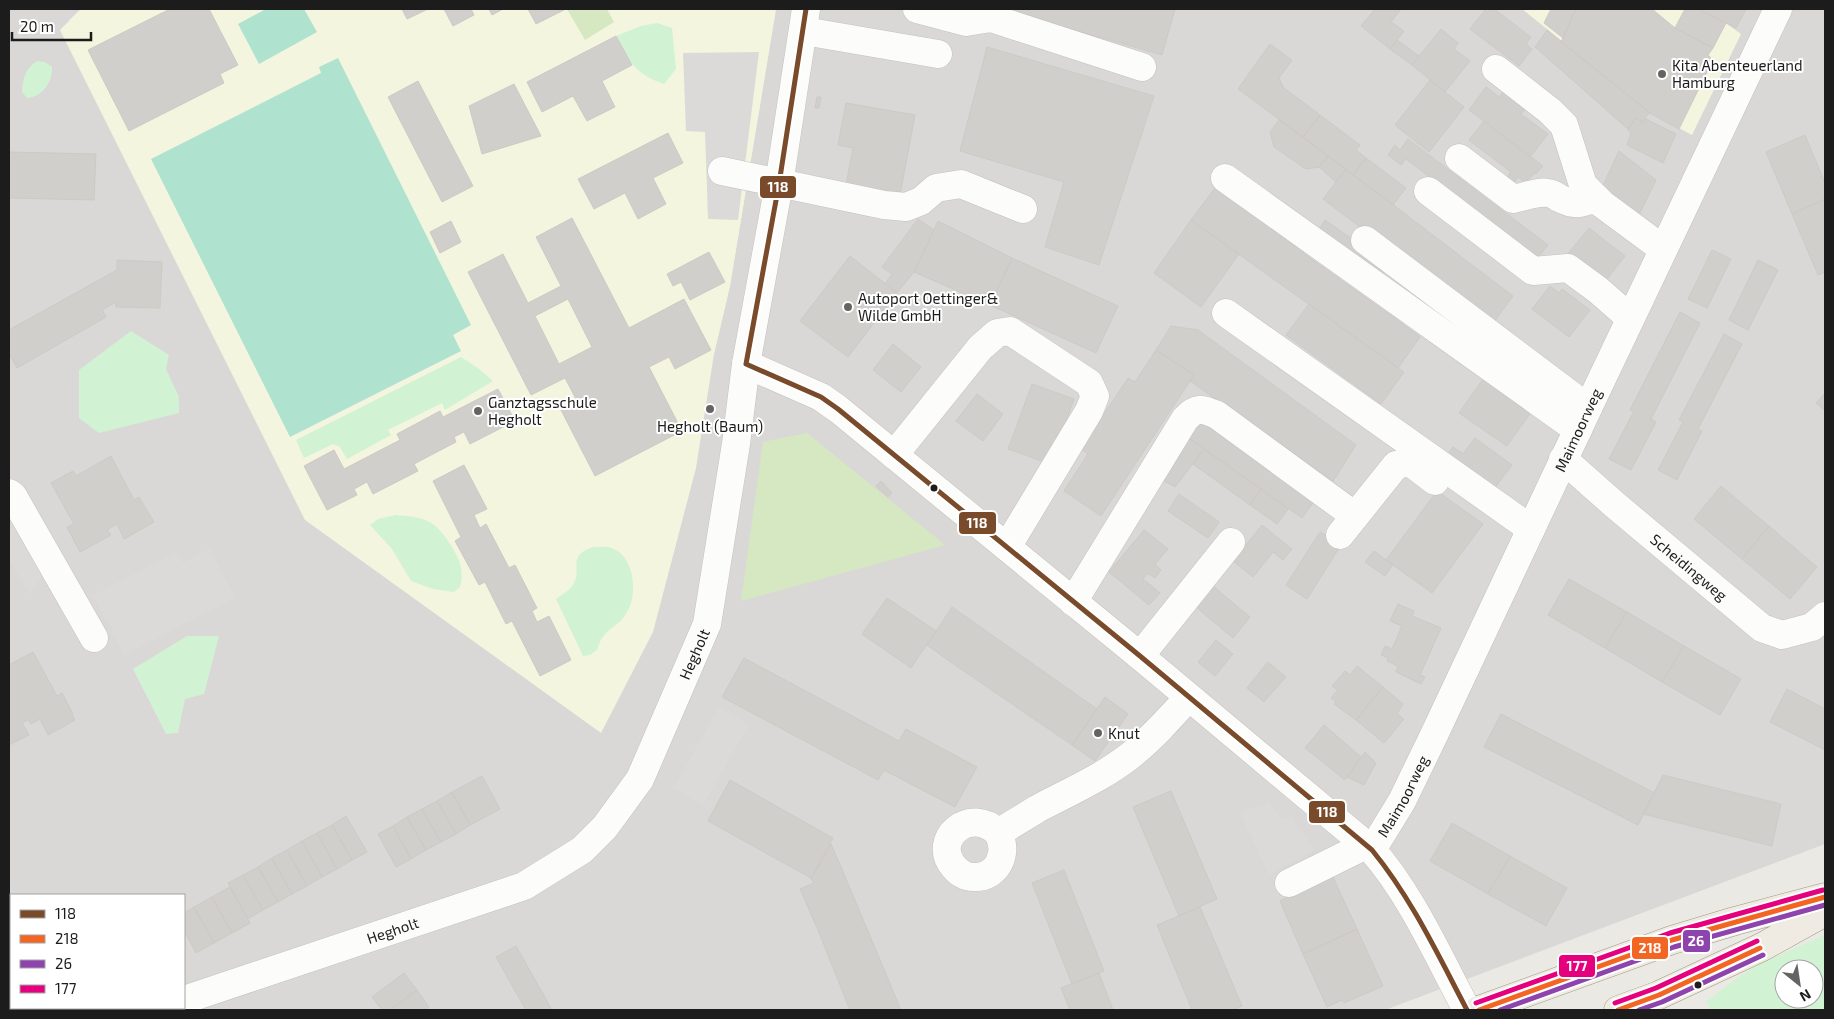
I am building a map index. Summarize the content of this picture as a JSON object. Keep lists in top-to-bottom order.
{
  "streets": {
    "street": ["Maimoorweg", "Scheidingweg", "Hegholt"]
  },
  "crossings": [
    ["Maimoorweg", "Scheidingweg"]
  ],
  "places": [
    "Kita Abenteuerland Hamburg",
    "Autoport Oettinger& Wilde GmbH",
    "Hegholt (Baum)",
    "Ganztagsschule Hegholt",
    "Knut"
  ],
  "lines": [
    "transit line 118",
    "transit line 177",
    "transit line 218",
    "transit line 26"
  ],
  "legend": [
    "118",
    "218",
    "26",
    "177"
  ],
  "scale_bar": "20 m",
  "north": "bottom right"
}
